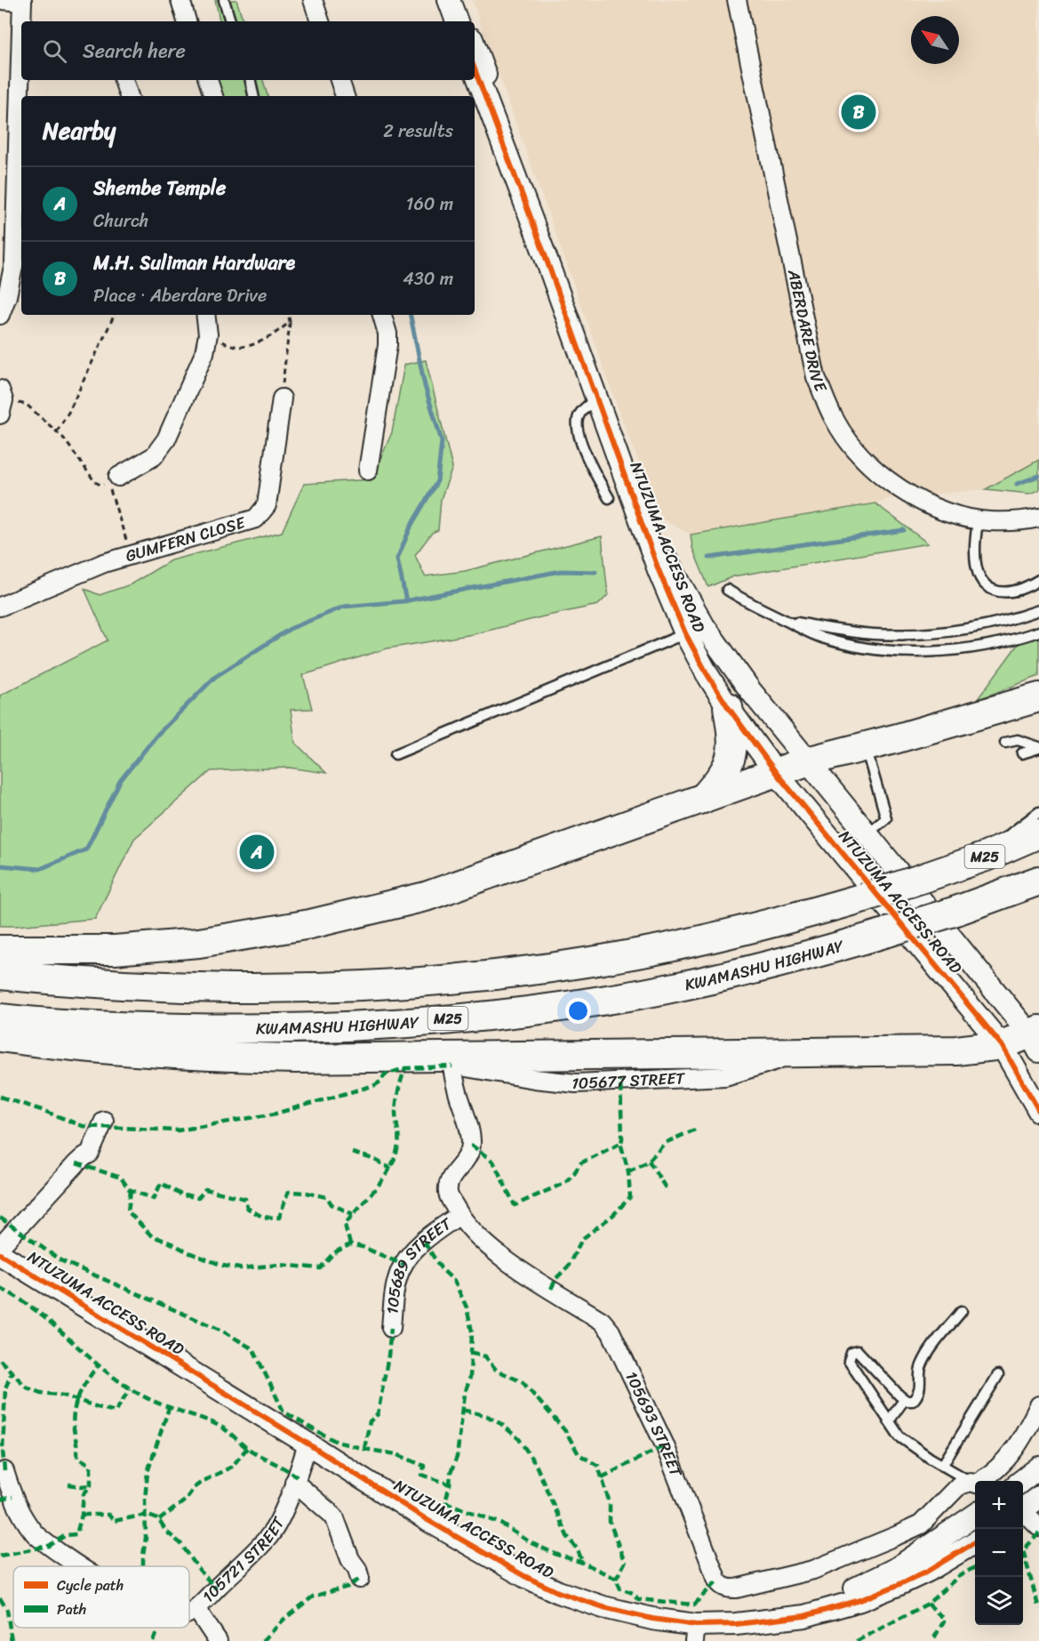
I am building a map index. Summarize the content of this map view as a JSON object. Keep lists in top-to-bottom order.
{
  "streets": {
    "main road": ["M25", "KWAMASHU HIGHWAY"],
    "street": [
      "ABERDARE DRIVE",
      "GUMFERN CLOSE",
      "NTUZUMA ACCESS ROAD",
      "105689 STREET",
      "105693 STREET",
      "105721 STREET"
    ]
  },
  "crossings": [
    ["NTUZUMA ACCESS ROAD", "105721 STREET"],
    ["105689 STREET", "105693 STREET"]
  ],
  "legend": ["Cycle path", "Path"],
  "north": "top left",
  "page": {
    "search": "Search here",
    "pins": ["B", "A"],
    "heading": ["Nearby", "2 results"],
    "list": [
      {
        "mark": "A",
        "name": "Shembe Temple",
        "note": "Church",
        "value": "160 m"
      },
      {
        "mark": "B",
        "name": "M.H. Suliman Hardware",
        "note": "Place · Aberdare Drive",
        "value": "430 m"
      }
    ],
    "map_buttons": ["+", "−"]
  }
}
